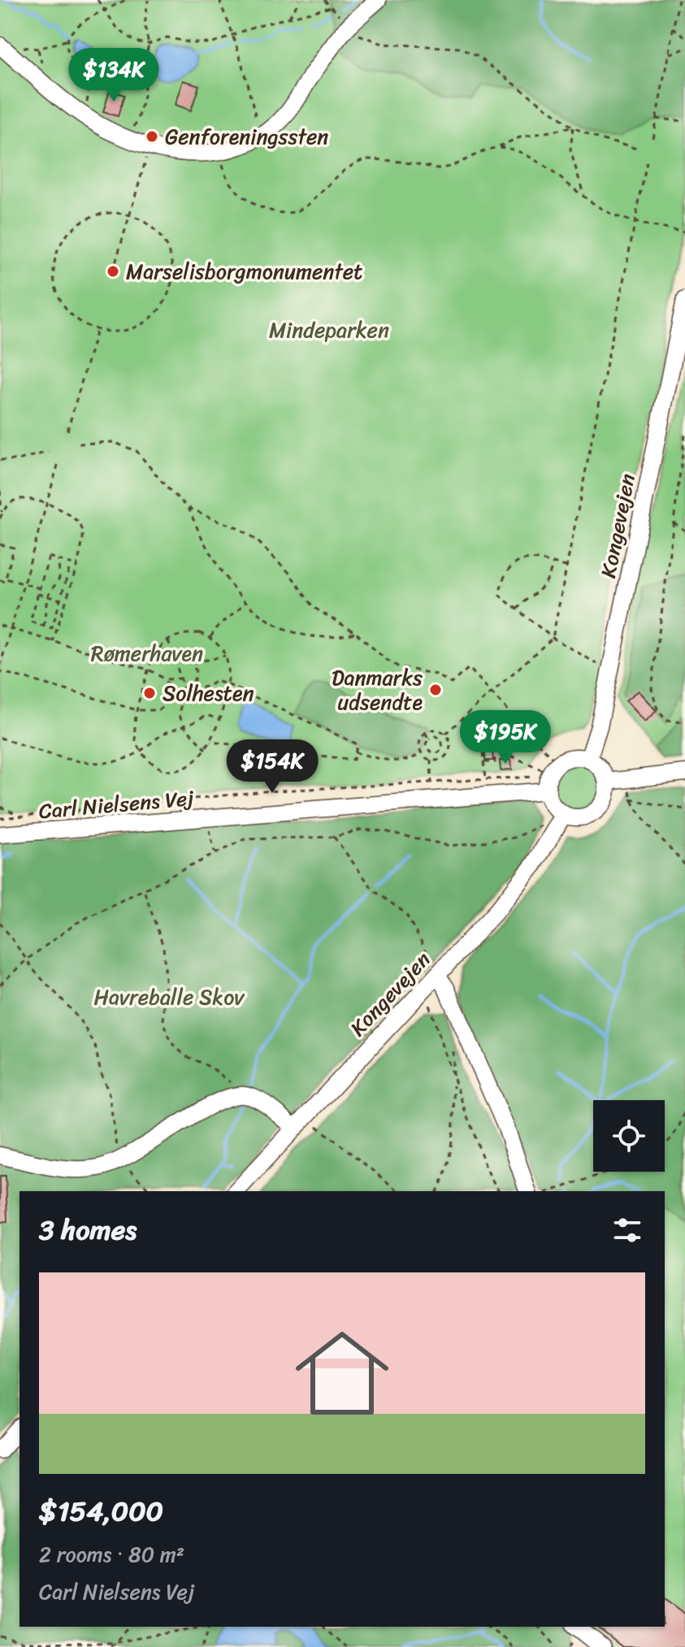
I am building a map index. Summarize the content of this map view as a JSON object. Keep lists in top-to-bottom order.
{
  "streets": {
    "street": ["Kongevejen", "Carl Nielsens Vej"]
  },
  "crossings": [
    ["Kongevejen", "Carl Nielsens Vej"]
  ],
  "parks": ["Mindeparken", "Rømerhaven", "Havreballe Skov"],
  "places": [
    "Genforeningssten",
    "Marselisborgmonumentet",
    "Danmarks udsendte",
    "Solhesten"
  ],
  "page": {
    "price": ["$134K", "$195K", "$154K"],
    "heading": "3 homes",
    "list": [
      {
        "name": "$154,000",
        "note": "2 rooms · 80 m² · Carl Nielsens Vej"
      }
    ]
  }
}
